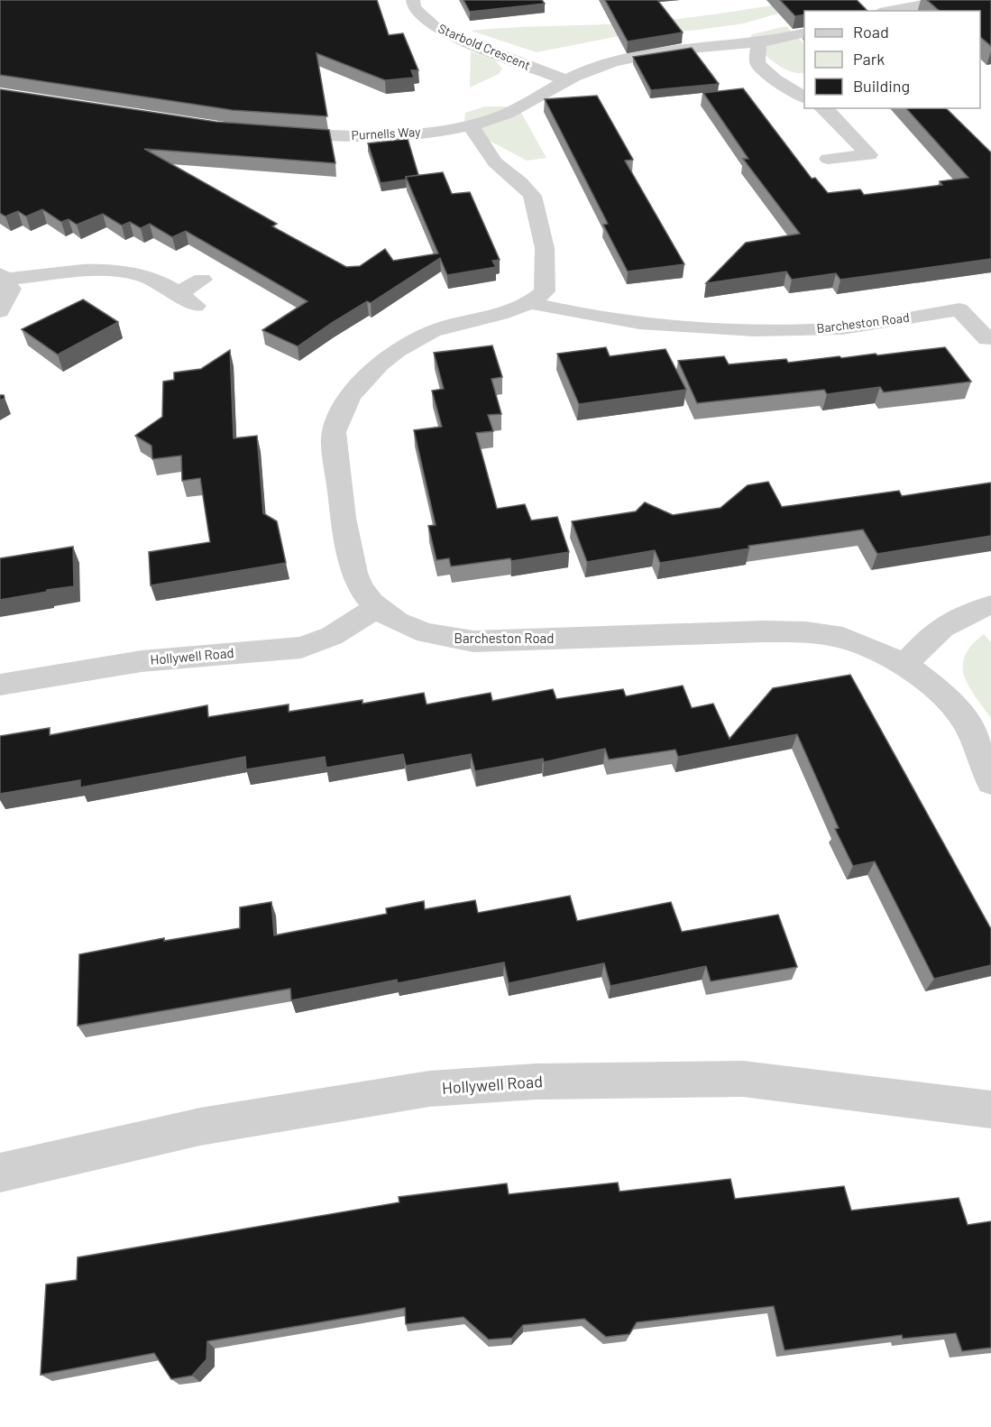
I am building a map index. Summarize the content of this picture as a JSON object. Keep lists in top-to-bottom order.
{
  "streets": {
    "street": [
      "Starbold Crescent",
      "Purnells Way",
      "Barcheston Road",
      "Hollywell Road"
    ]
  },
  "crossings": [
    ["Starbold Crescent", "Purnells Way"],
    ["Barcheston Road", "Hollywell Road"]
  ],
  "legend": ["Road", "Park", "Building"]
}
